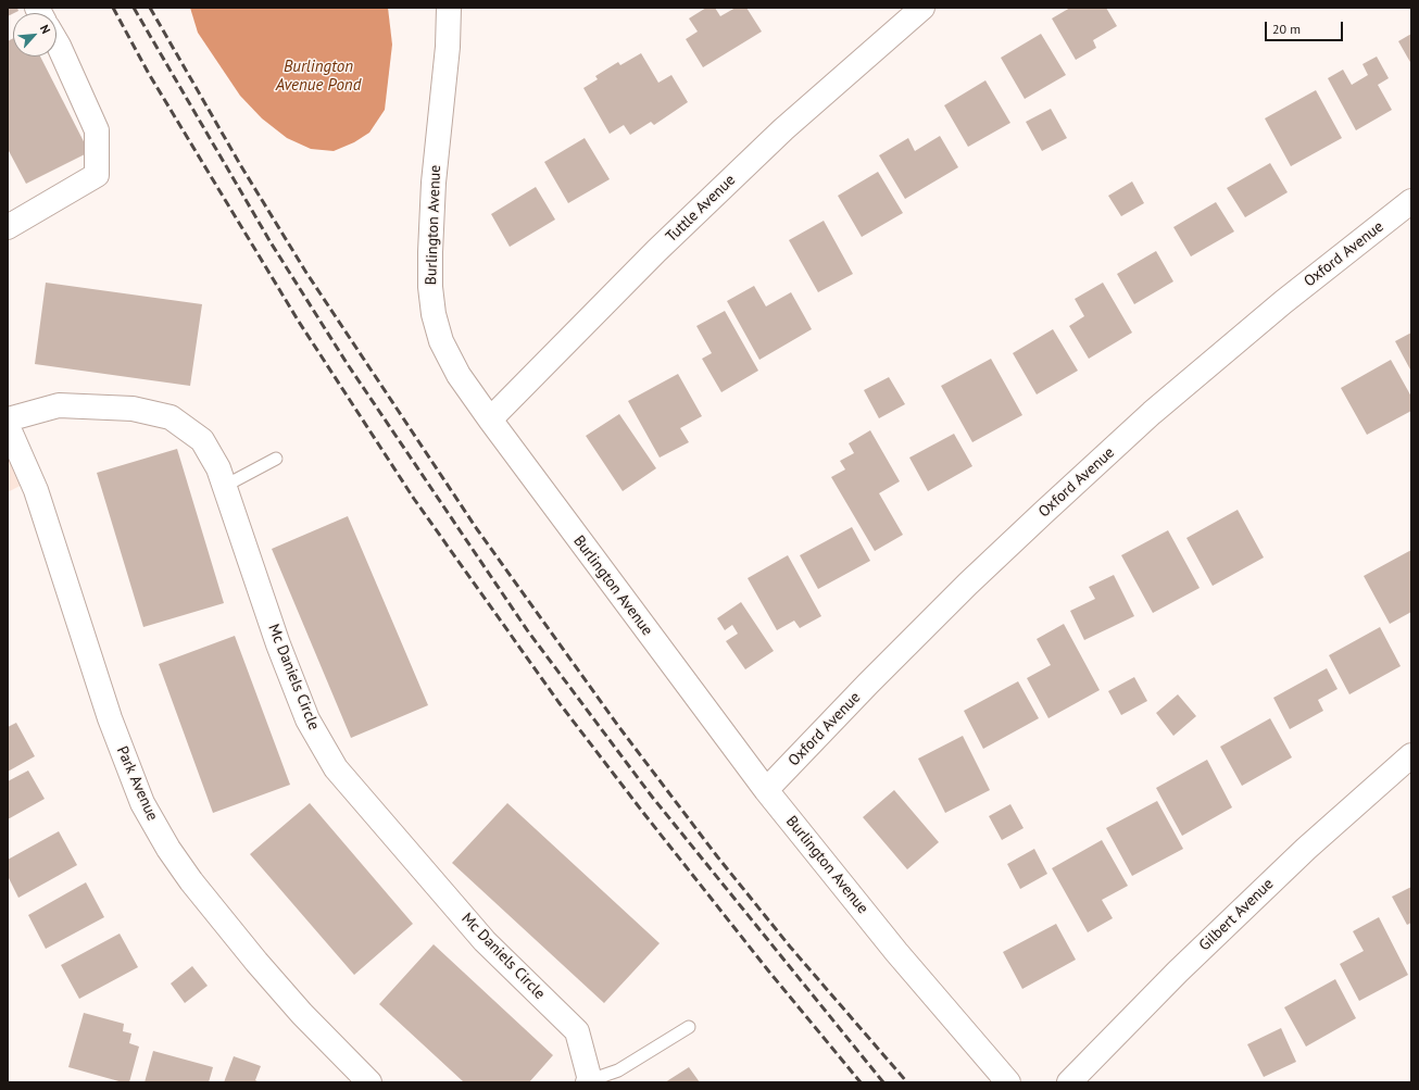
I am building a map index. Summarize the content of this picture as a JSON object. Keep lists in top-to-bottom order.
{
  "streets": {
    "street": [
      "Tuttle Avenue",
      "Burlington Avenue",
      "Oxford Avenue",
      "Mc Daniels Circle",
      "Park Avenue",
      "Gilbert Avenue"
    ]
  },
  "crossings": [
    ["Tuttle Avenue", "Burlington Avenue"],
    ["Burlington Avenue", "Oxford Avenue"]
  ],
  "water": ["Burlington Avenue Pond"],
  "scale_bar": "20 m",
  "north": "top right"
}
